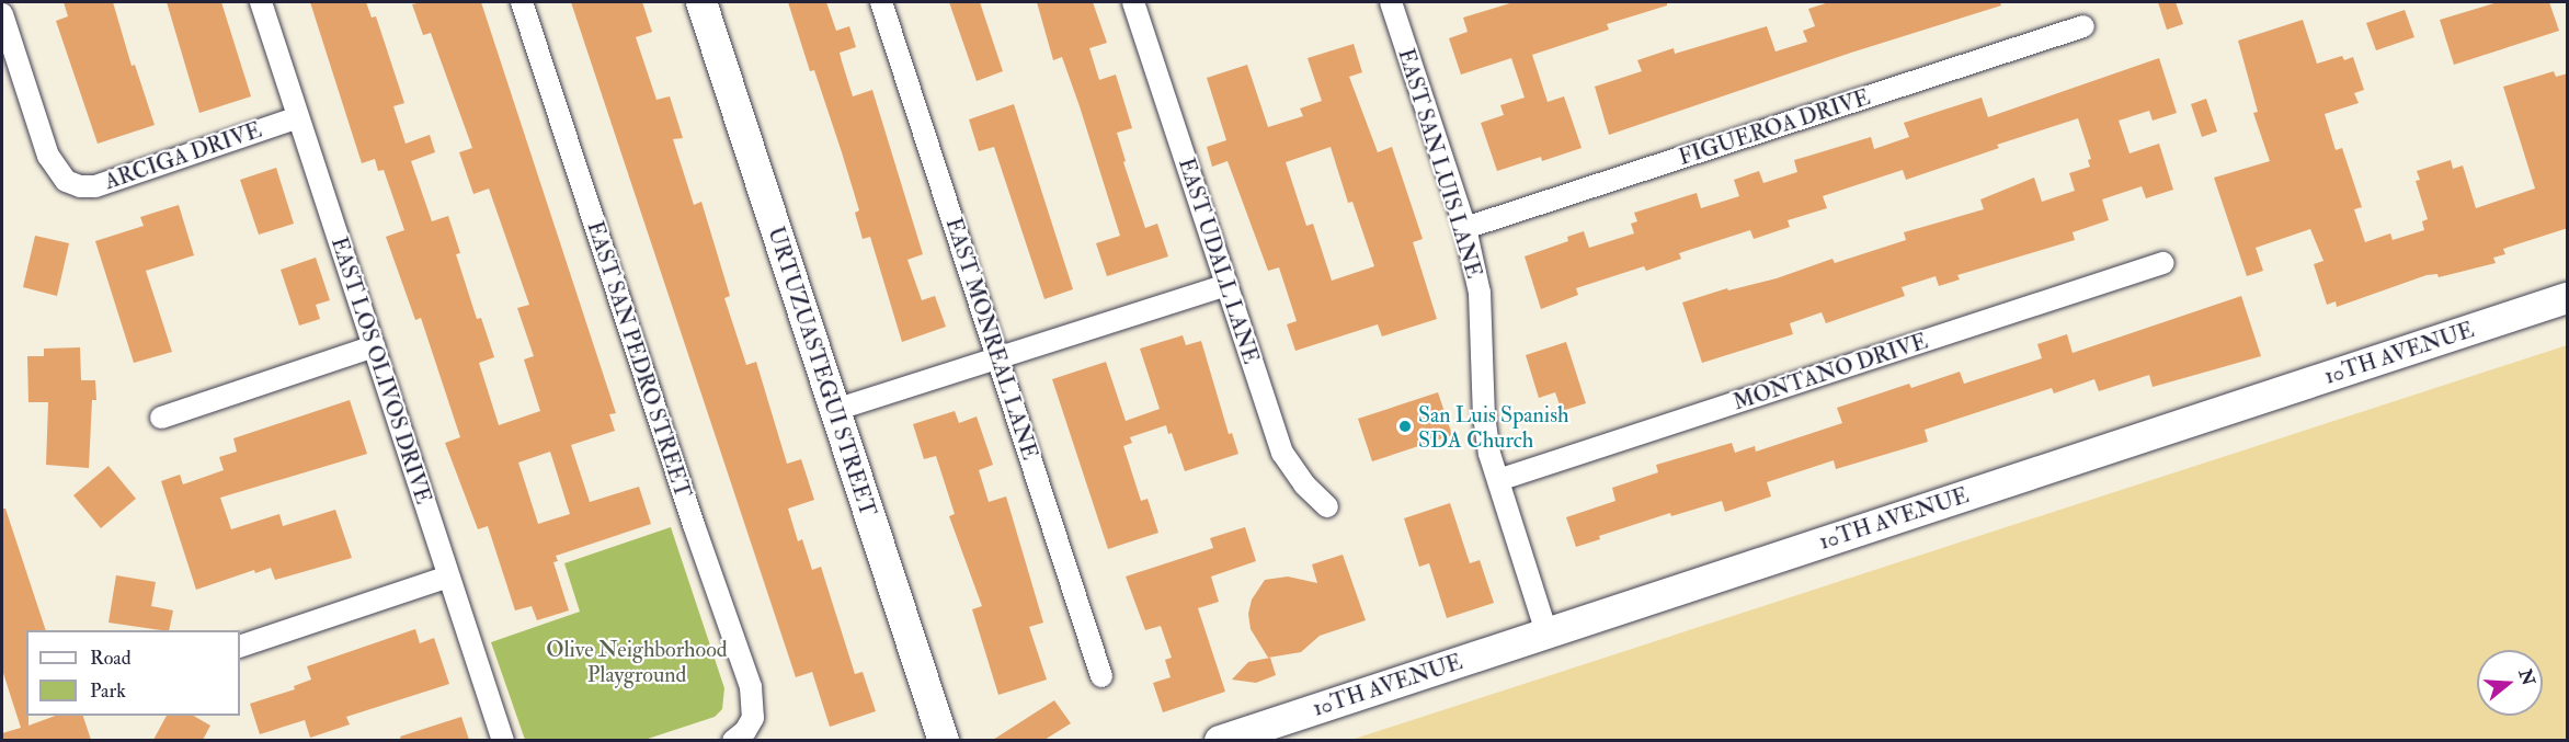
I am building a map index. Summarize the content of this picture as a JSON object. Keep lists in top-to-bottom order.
{
  "streets": {
    "main road": ["10TH AVENUE", "URTUZUASTEGUI STREET"],
    "street": [
      "FIGUEROA DRIVE",
      "ARCIGA DRIVE",
      "EAST SAN LUIS LANE",
      "EAST UDALL LANE",
      "EAST MONREAL LANE",
      "EAST SAN PEDRO STREET",
      "EAST LOS OLIVOS DRIVE",
      "MONTANO DRIVE"
    ]
  },
  "crossings": [
    ["FIGUEROA DRIVE", "EAST SAN LUIS LANE"],
    ["ARCIGA DRIVE", "EAST LOS OLIVOS DRIVE"],
    ["EAST SAN LUIS LANE", "10TH AVENUE"],
    ["EAST SAN LUIS LANE", "MONTANO DRIVE"]
  ],
  "parks": ["Olive Neighborhood Playground"],
  "places": ["San Luis Spanish SDA Church"],
  "legend": ["Road", "Park"],
  "north": "right"
}
